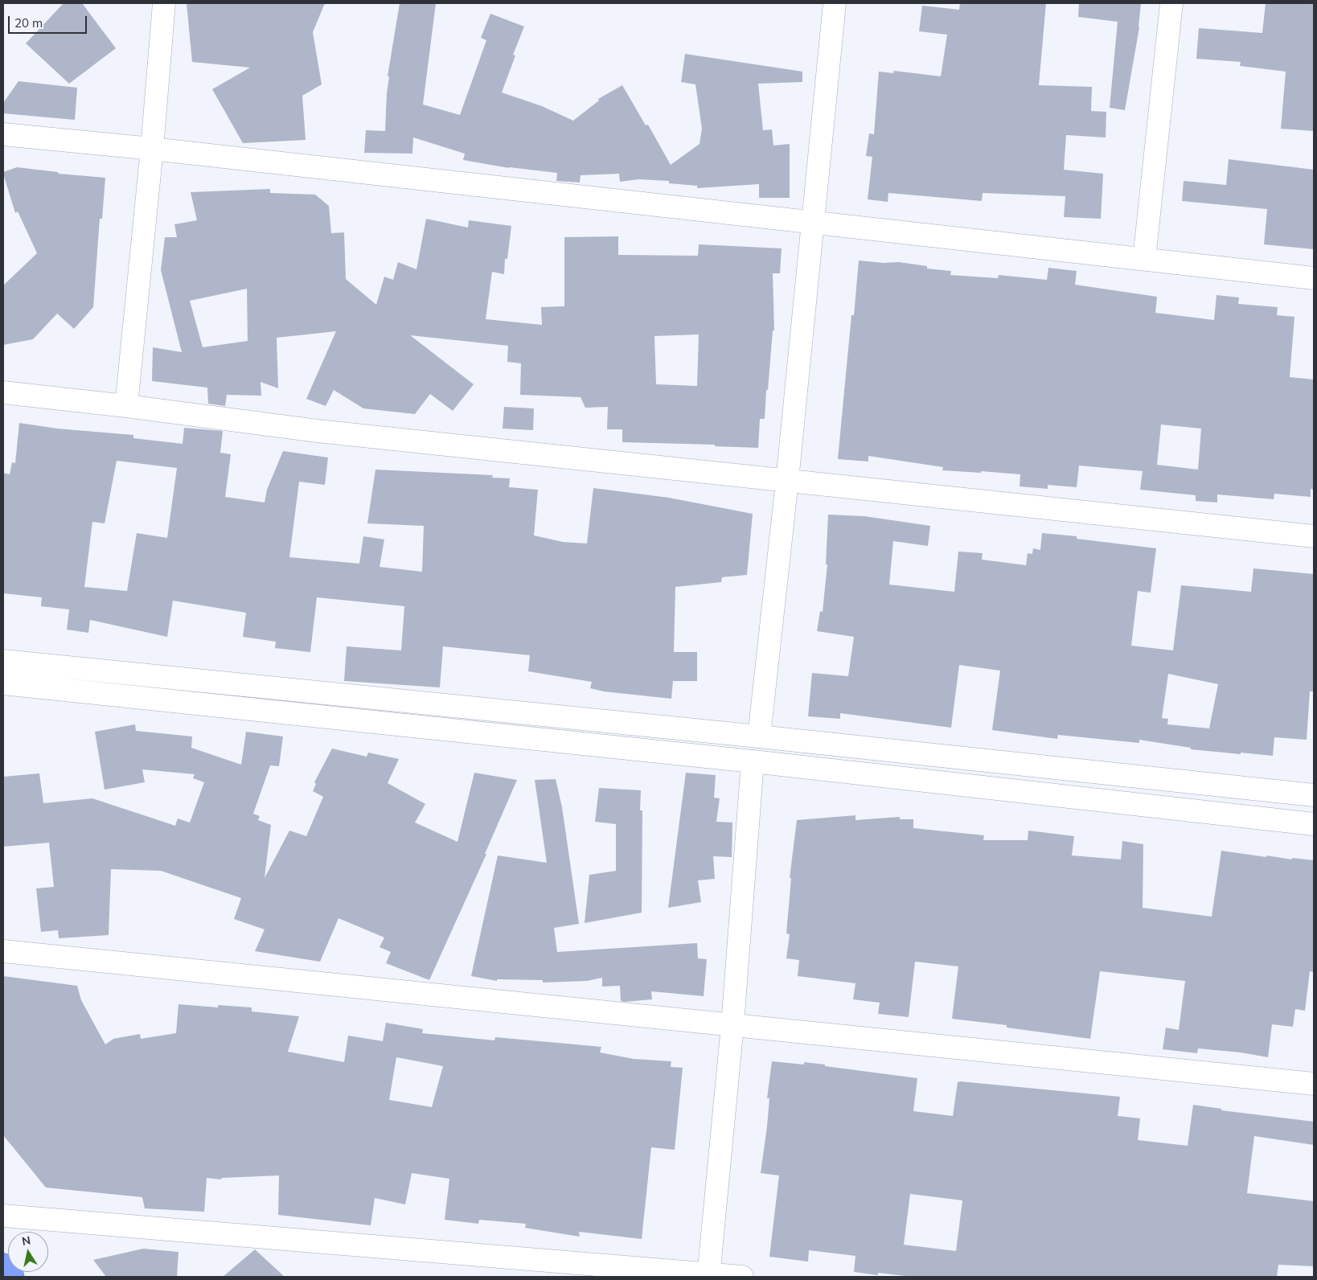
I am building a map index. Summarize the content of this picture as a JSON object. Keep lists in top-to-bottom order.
{
  "scale_bar": "20 m",
  "north": "top"
}
